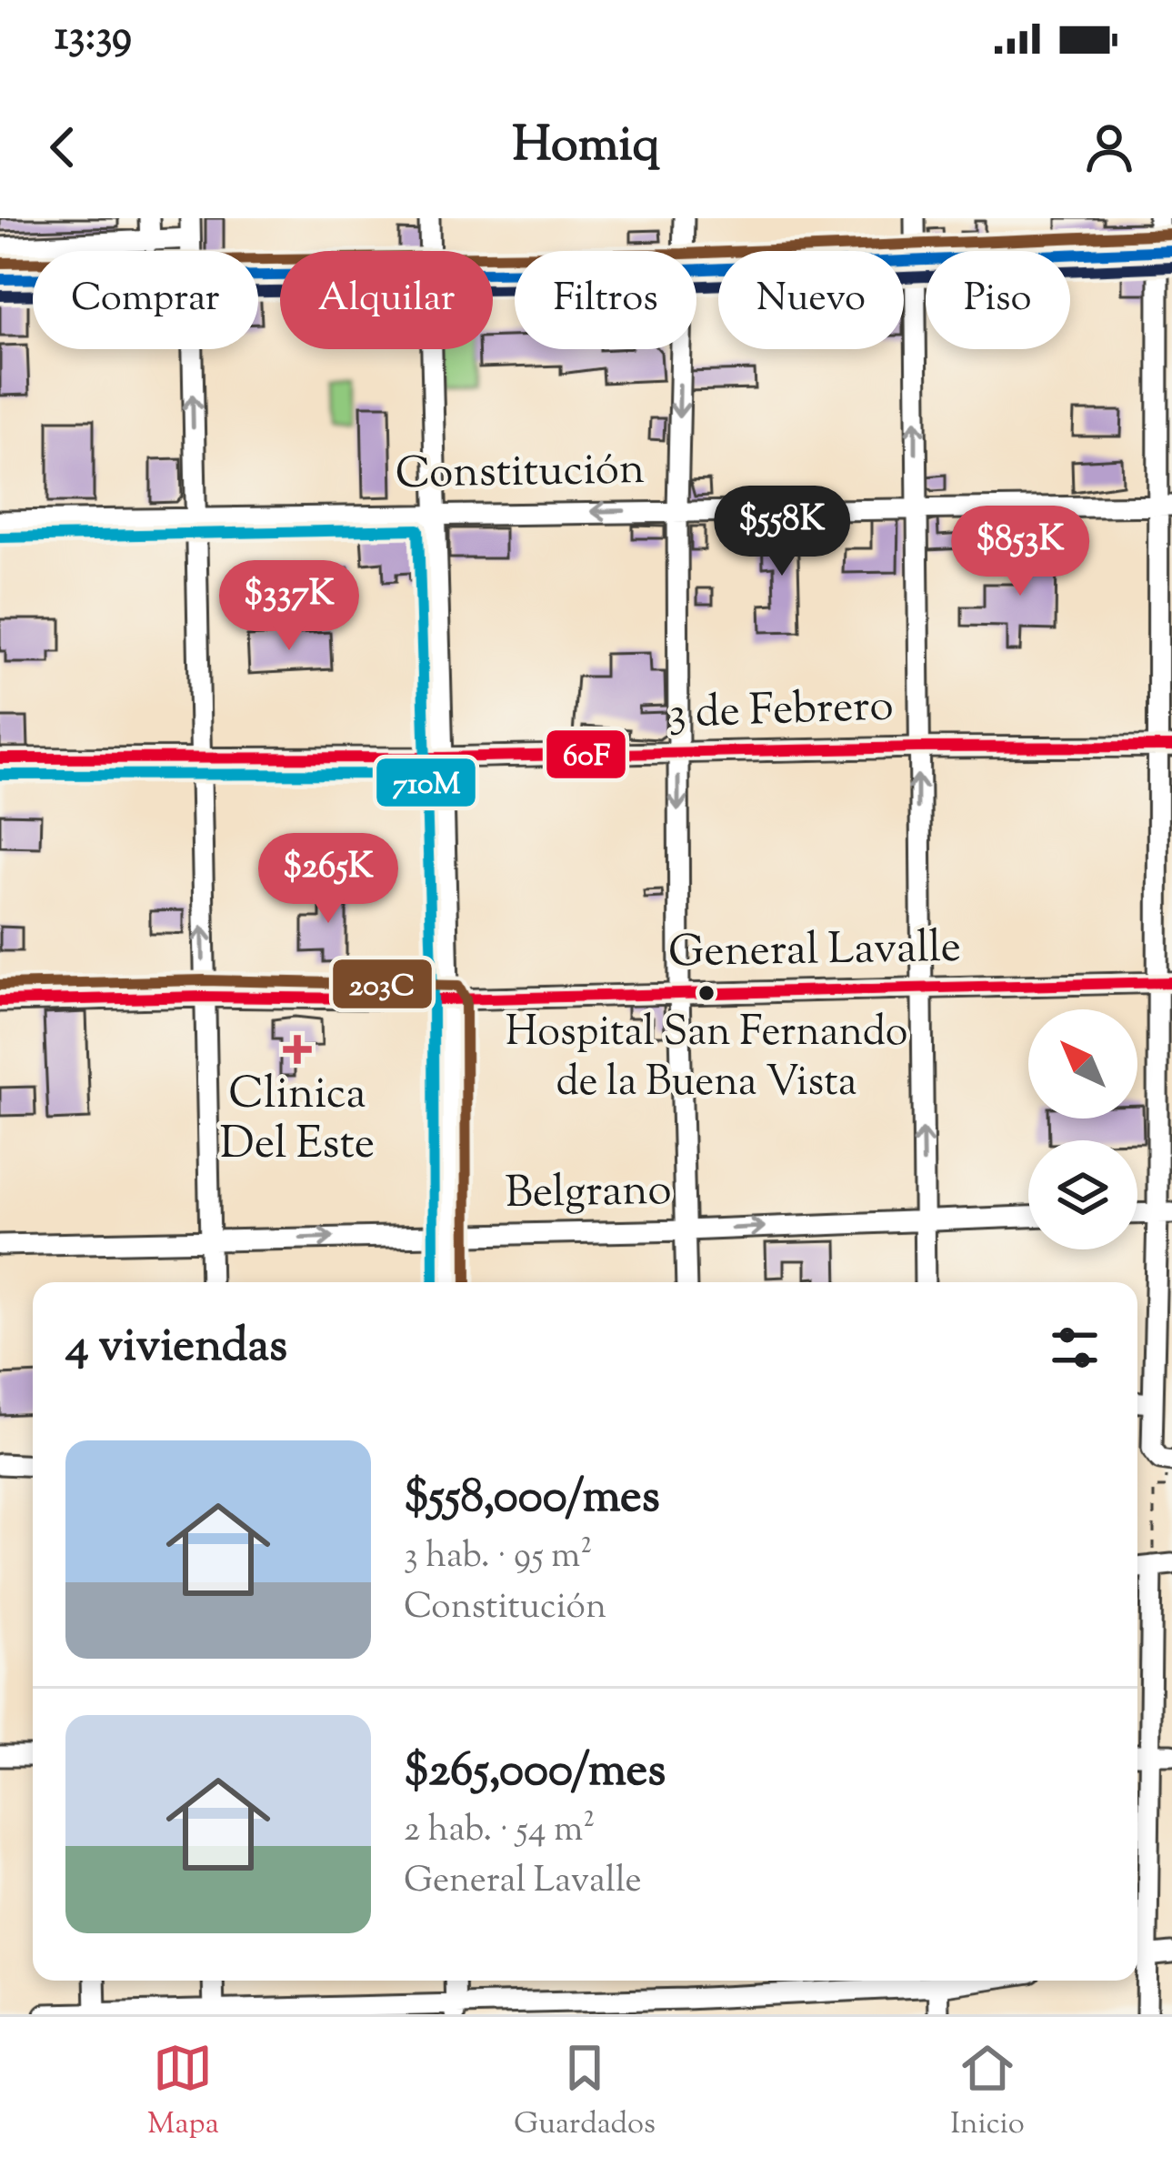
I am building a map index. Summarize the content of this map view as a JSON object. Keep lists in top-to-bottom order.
{
  "streets": {
    "street": [
      "Constitución",
      "3 de Febrero",
      "General Lavalle",
      "Belgrano"
    ]
  },
  "one_way": ["Belgrano"],
  "places": {
    "other": ["Hospital San Fernando de la Buena Vista"],
    "health": ["Clinica Del Este"]
  },
  "lines": ["transit line 203C", "transit line 710M", "transit line 60F"],
  "north": "top left",
  "page": {
    "status": "13:39",
    "header": "Homiq",
    "chip": [
      "Comprar",
      "Alquilar",
      "Filtros",
      "Nuevo",
      "Piso"
    ],
    "price": [
      "$558K",
      "$853K",
      "$337K",
      "$265K"
    ],
    "heading": "4 viviendas",
    "list": [
      {
        "name": "$558,000/mes",
        "note": "3 hab. · 95 m² · Constitución"
      },
      {
        "name": "$265,000/mes",
        "note": "2 hab. · 54 m² · General Lavalle"
      }
    ],
    "tabs": ["Mapa", "Guardados", "Inicio"]
  }
}
